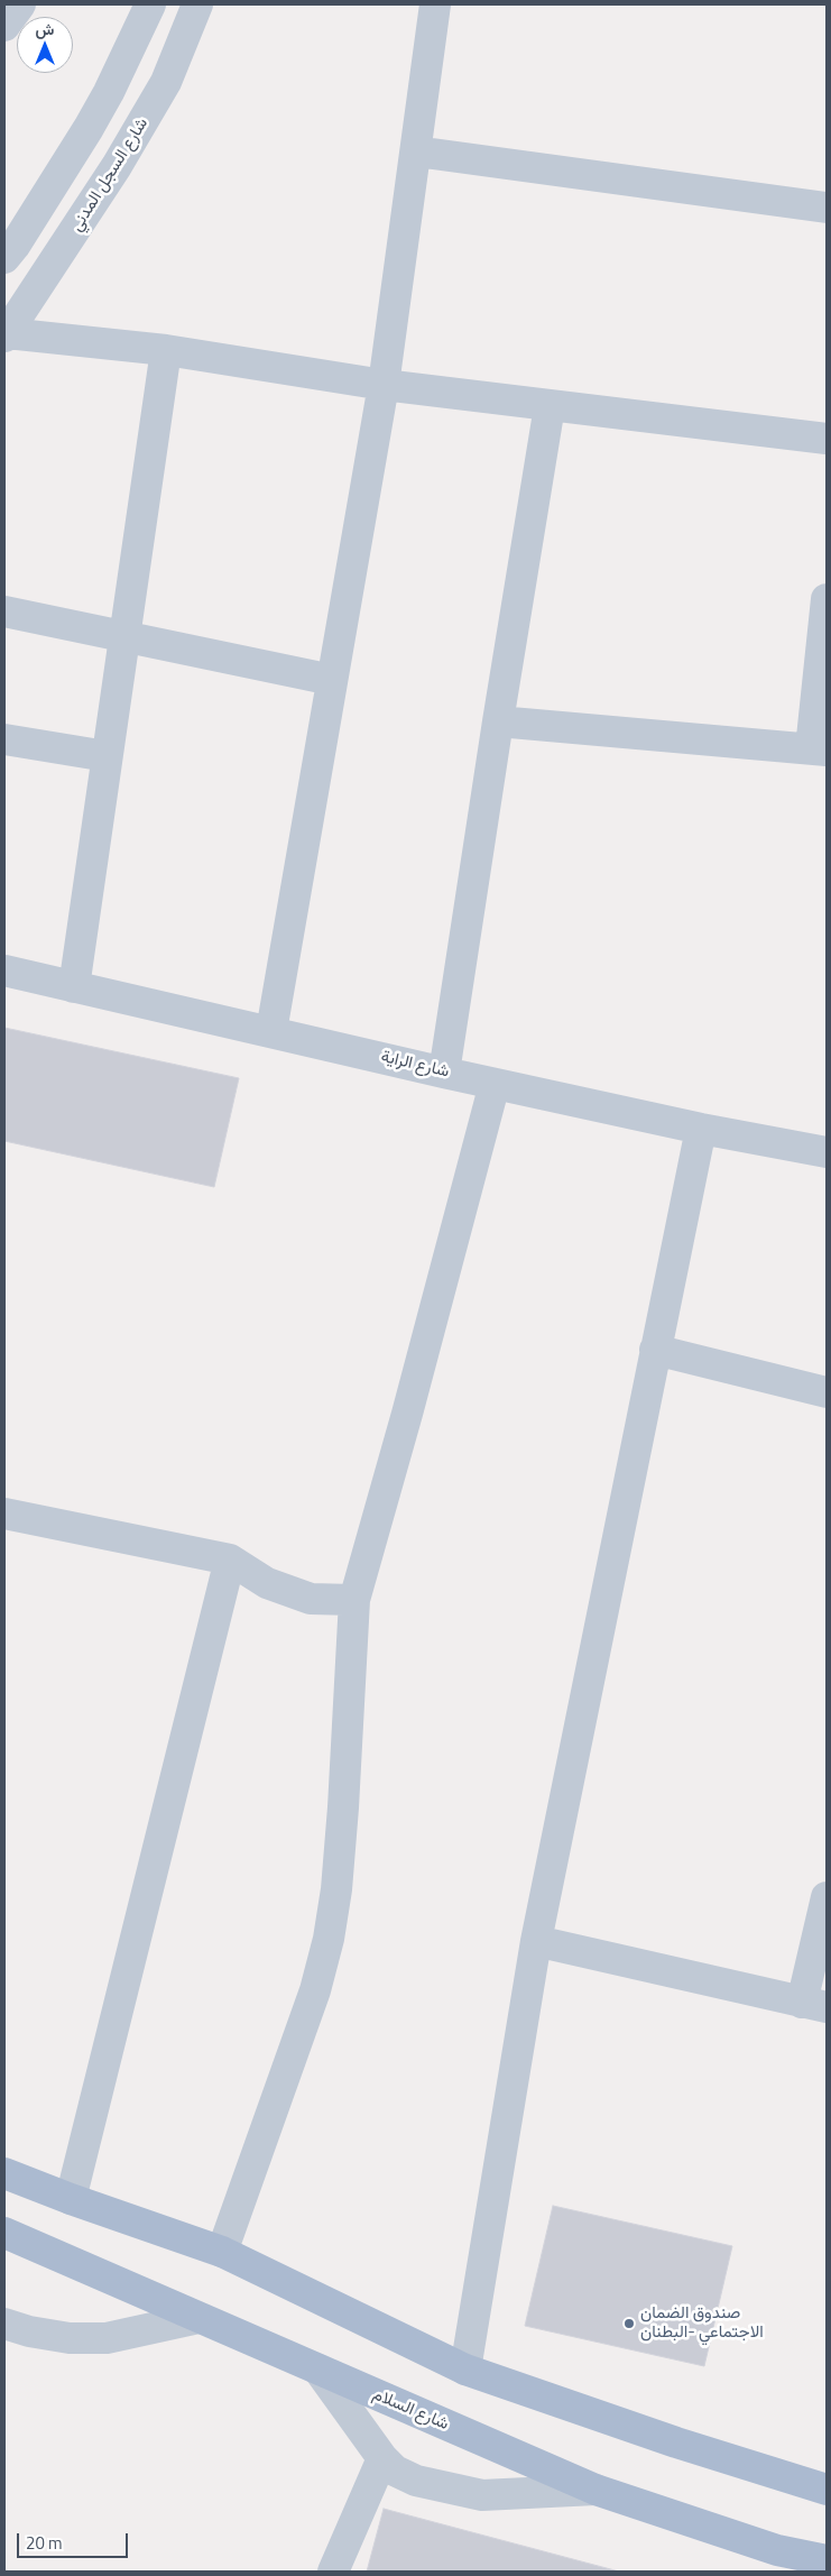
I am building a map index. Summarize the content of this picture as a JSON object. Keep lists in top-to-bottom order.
{
  "streets": {
    "main road": ["شارع السلام"],
    "street": ["شارع السجل المدني", "شارع الراية"]
  },
  "places": ["صندوق الضمان الاجتماعي -البطنان"],
  "scale_bar": "20 m",
  "north": "top"
}
